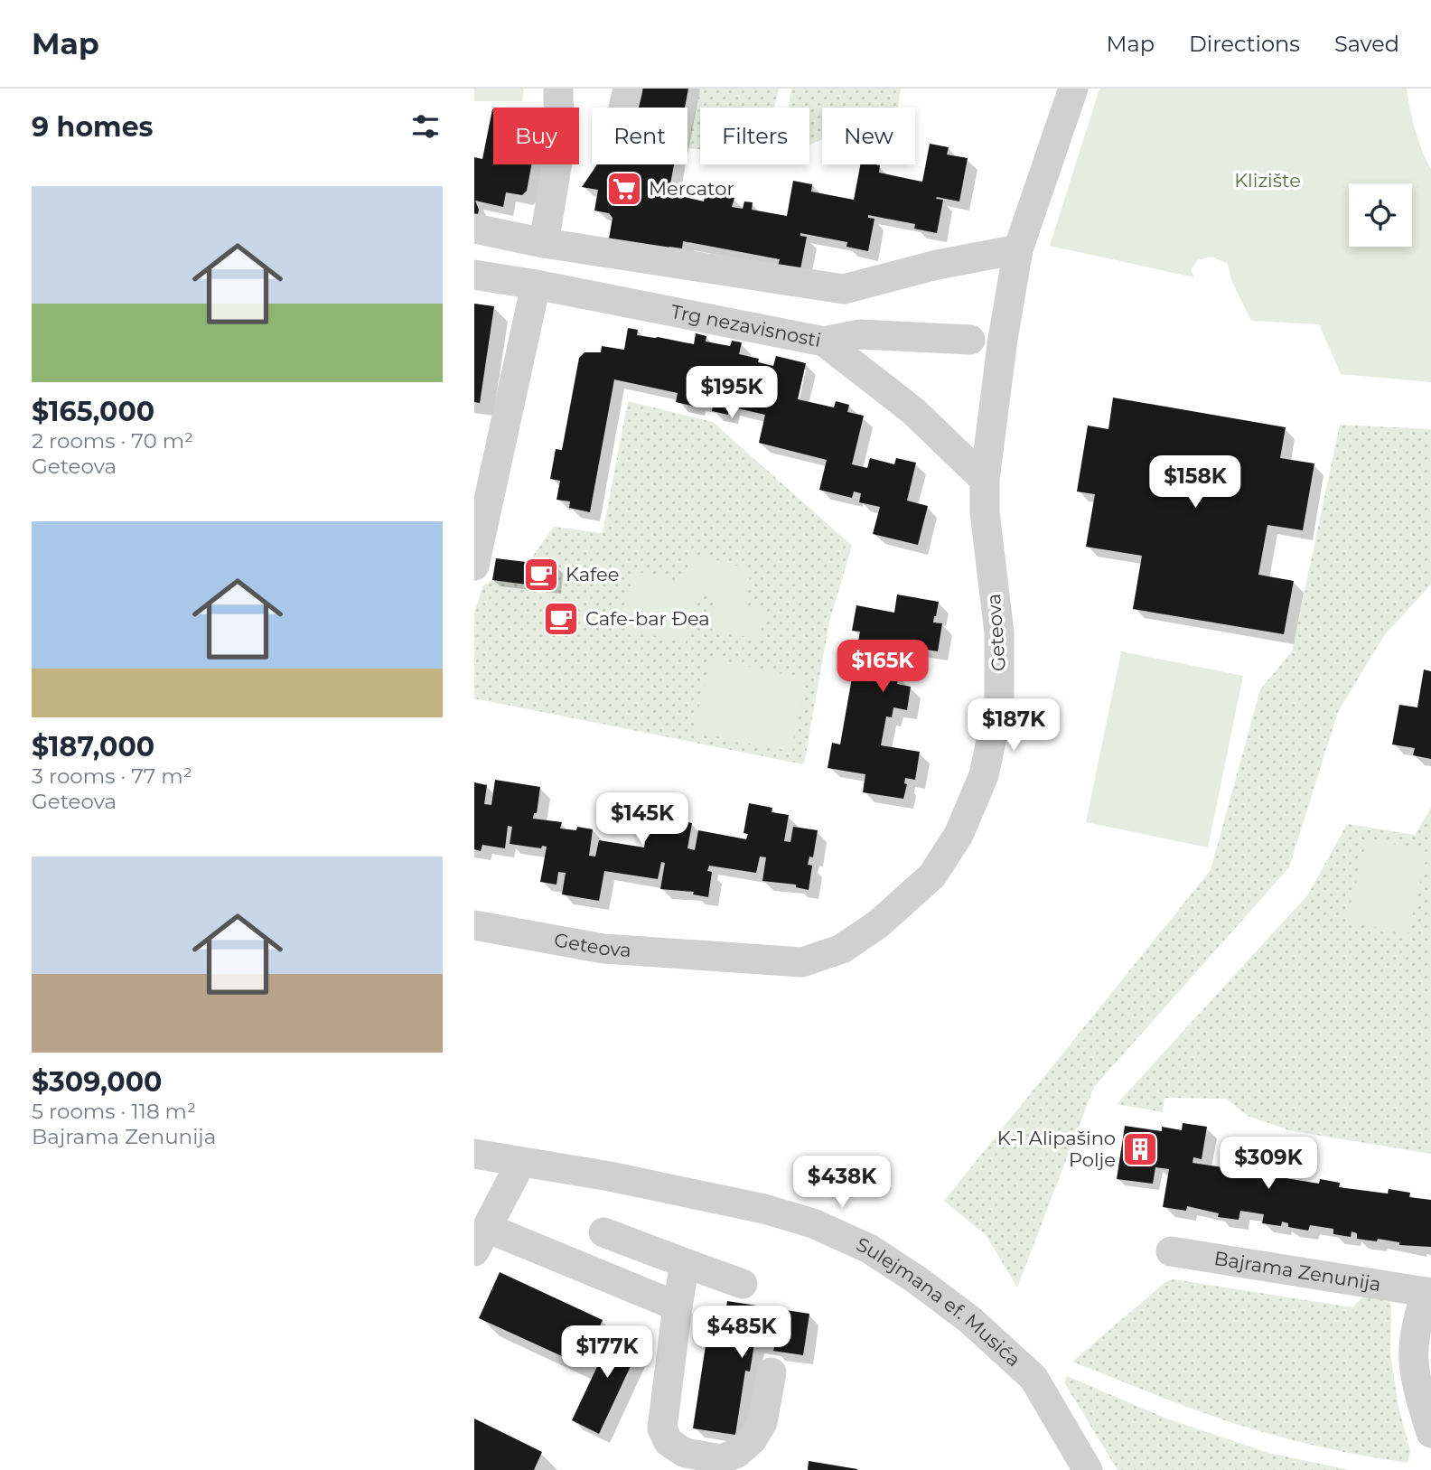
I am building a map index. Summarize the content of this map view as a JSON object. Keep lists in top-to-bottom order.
{
  "streets": {
    "street": [
      "Trg nezavisnosti",
      "Geteova",
      "Bajrama Zenunija",
      "Sulejmana ef. Musića"
    ]
  },
  "crossings": [
    ["Trg nezavisnosti", "Geteova"]
  ],
  "parks": ["Klizište"],
  "places": {
    "supermarket": ["Mercator"],
    "cafe": ["Kafee", "Cafe-bar Đea"],
    "building": ["K-1 Alipašino Polje"]
  },
  "page": {
    "header": "Map",
    "nav": ["Map", "Directions", "Saved"],
    "heading": "9 homes",
    "chip": [
      "Buy",
      "Rent",
      "Filters",
      "New"
    ],
    "list": [
      {
        "name": "$165,000",
        "note": "2 rooms · 70 m² · Geteova"
      },
      {
        "name": "$187,000",
        "note": "3 rooms · 77 m² · Geteova"
      },
      {
        "name": "$309,000",
        "note": "5 rooms · 118 m² · Bajrama Zenunija"
      }
    ],
    "price": [
      "$195K",
      "$158K",
      "$165K",
      "$187K",
      "$145K",
      "$309K",
      "$438K",
      "$485K",
      "$177K"
    ]
  }
}
